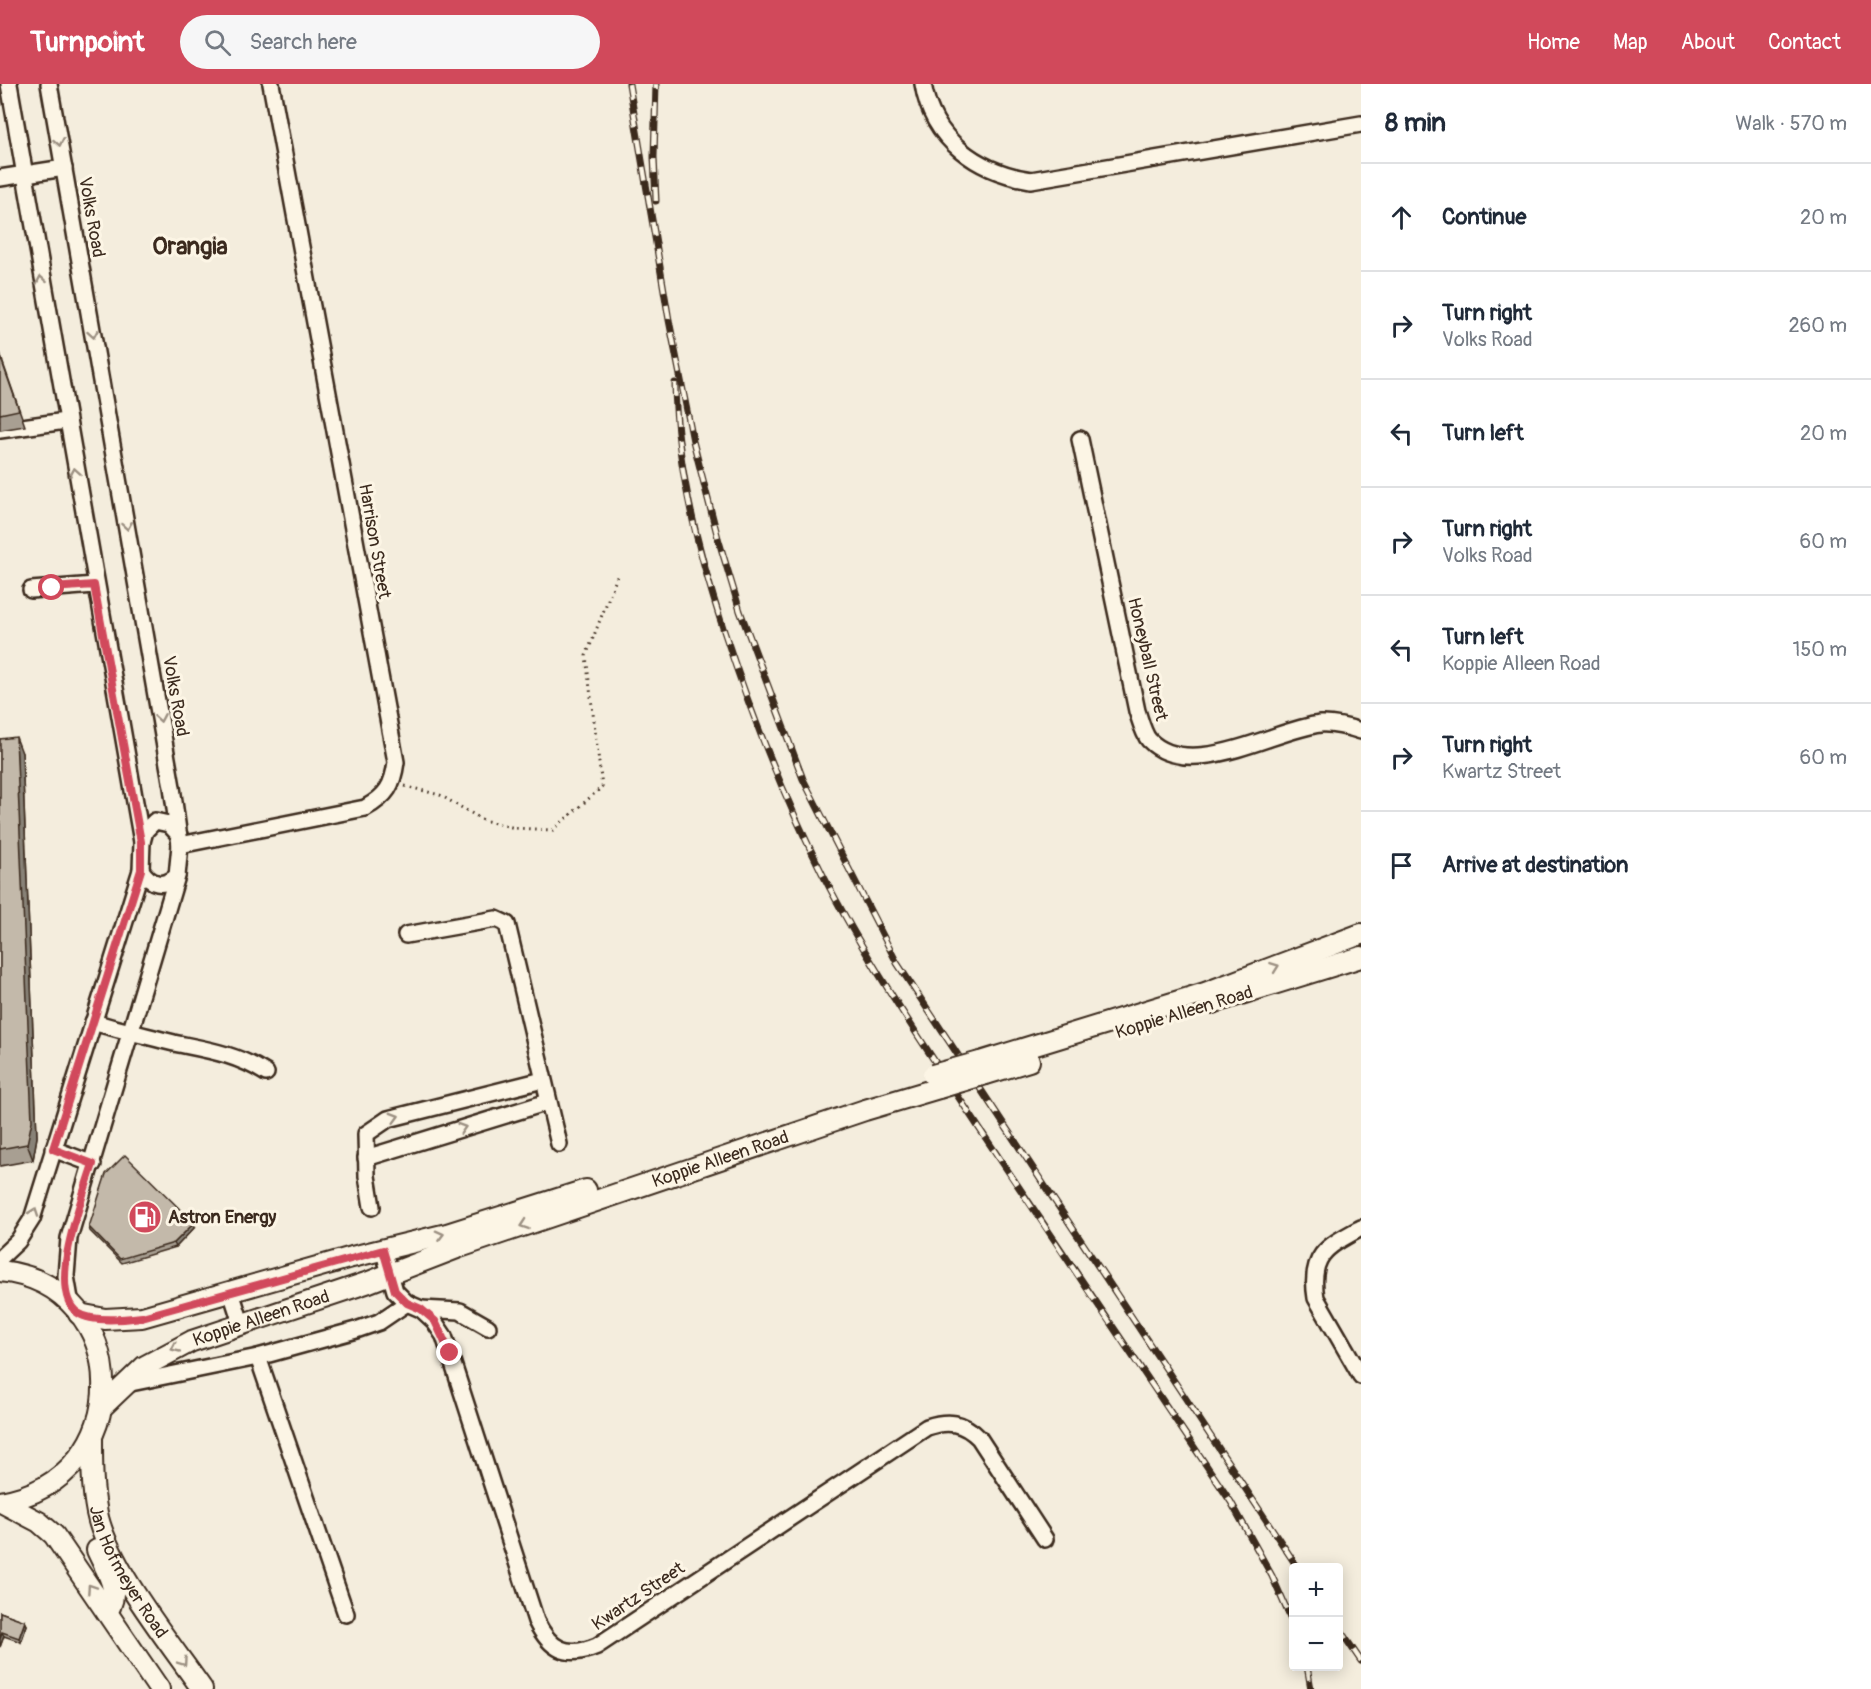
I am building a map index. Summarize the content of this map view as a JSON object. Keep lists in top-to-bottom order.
{
  "streets": {
    "main road": ["Koppie Alleen Road", "Jan Hofmeyer Road"],
    "street": [
      "Volks Road",
      "Harrison Street",
      "Honeyball Street",
      "Kwartz Street"
    ]
  },
  "crossings": [
    ["Volks Road", "Koppie Alleen Road"],
    ["Koppie Alleen Road", "Kwartz Street"]
  ],
  "districts": ["Orangia"],
  "places": {
    "fuel station": ["Astron Energy"]
  },
  "page": {
    "header": "Turnpoint",
    "search": "Search here",
    "nav": [
      "Home",
      "Map",
      "About",
      "Contact"
    ],
    "heading": ["8 min", "Walk · 570 m"],
    "list": [
      ["Continue", "20 m"],
      ["Turn right", "Volks Road", "260 m"],
      ["Turn left", "20 m"],
      ["Turn right", "Volks Road", "60 m"],
      ["Turn left", "Koppie Alleen Road", "150 m"],
      ["Turn right", "Kwartz Street", "60 m"],
      "Arrive at destination"
    ],
    "map_buttons": ["+", "−"]
  }
}
